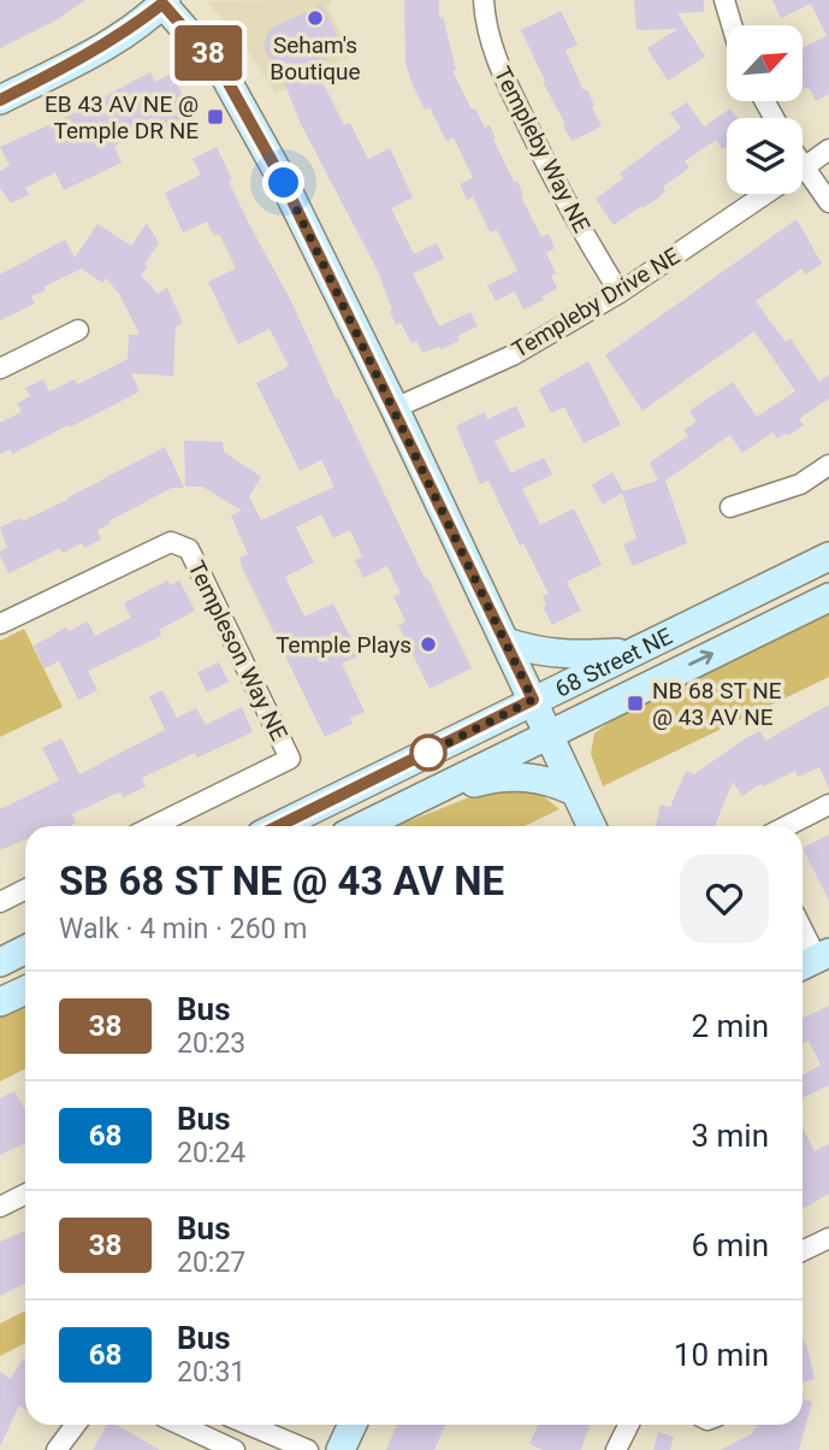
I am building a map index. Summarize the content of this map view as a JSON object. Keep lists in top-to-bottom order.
{
  "streets": {
    "main road": ["68 Street NE"],
    "street": ["Templeby Way NE", "Templeby Drive NE", "Templeson Way NE"]
  },
  "crossings": [
    ["Templeby Way NE", "Templeby Drive NE"]
  ],
  "places": {
    "other": ["Seham's Boutique", "Temple Plays"],
    "transit": ["EB 43 AV NE @ Temple DR NE", "NB 68 ST NE @ 43 AV NE"]
  },
  "lines": ["bus line 38"],
  "north": "top right",
  "page": {
    "on_map": "38",
    "heading": ["SB 68 ST NE @ 43 AV NE", "Walk · 4 min · 260 m"],
    "list": [
      {
        "mark": "38",
        "name": "Bus",
        "note": "20:23",
        "value": "2 min"
      },
      {
        "mark": "68",
        "name": "Bus",
        "note": "20:24",
        "value": "3 min"
      },
      {
        "mark": "38",
        "name": "Bus",
        "note": "20:27",
        "value": "6 min"
      },
      {
        "mark": "68",
        "name": "Bus",
        "note": "20:31",
        "value": "10 min"
      }
    ]
  }
}
